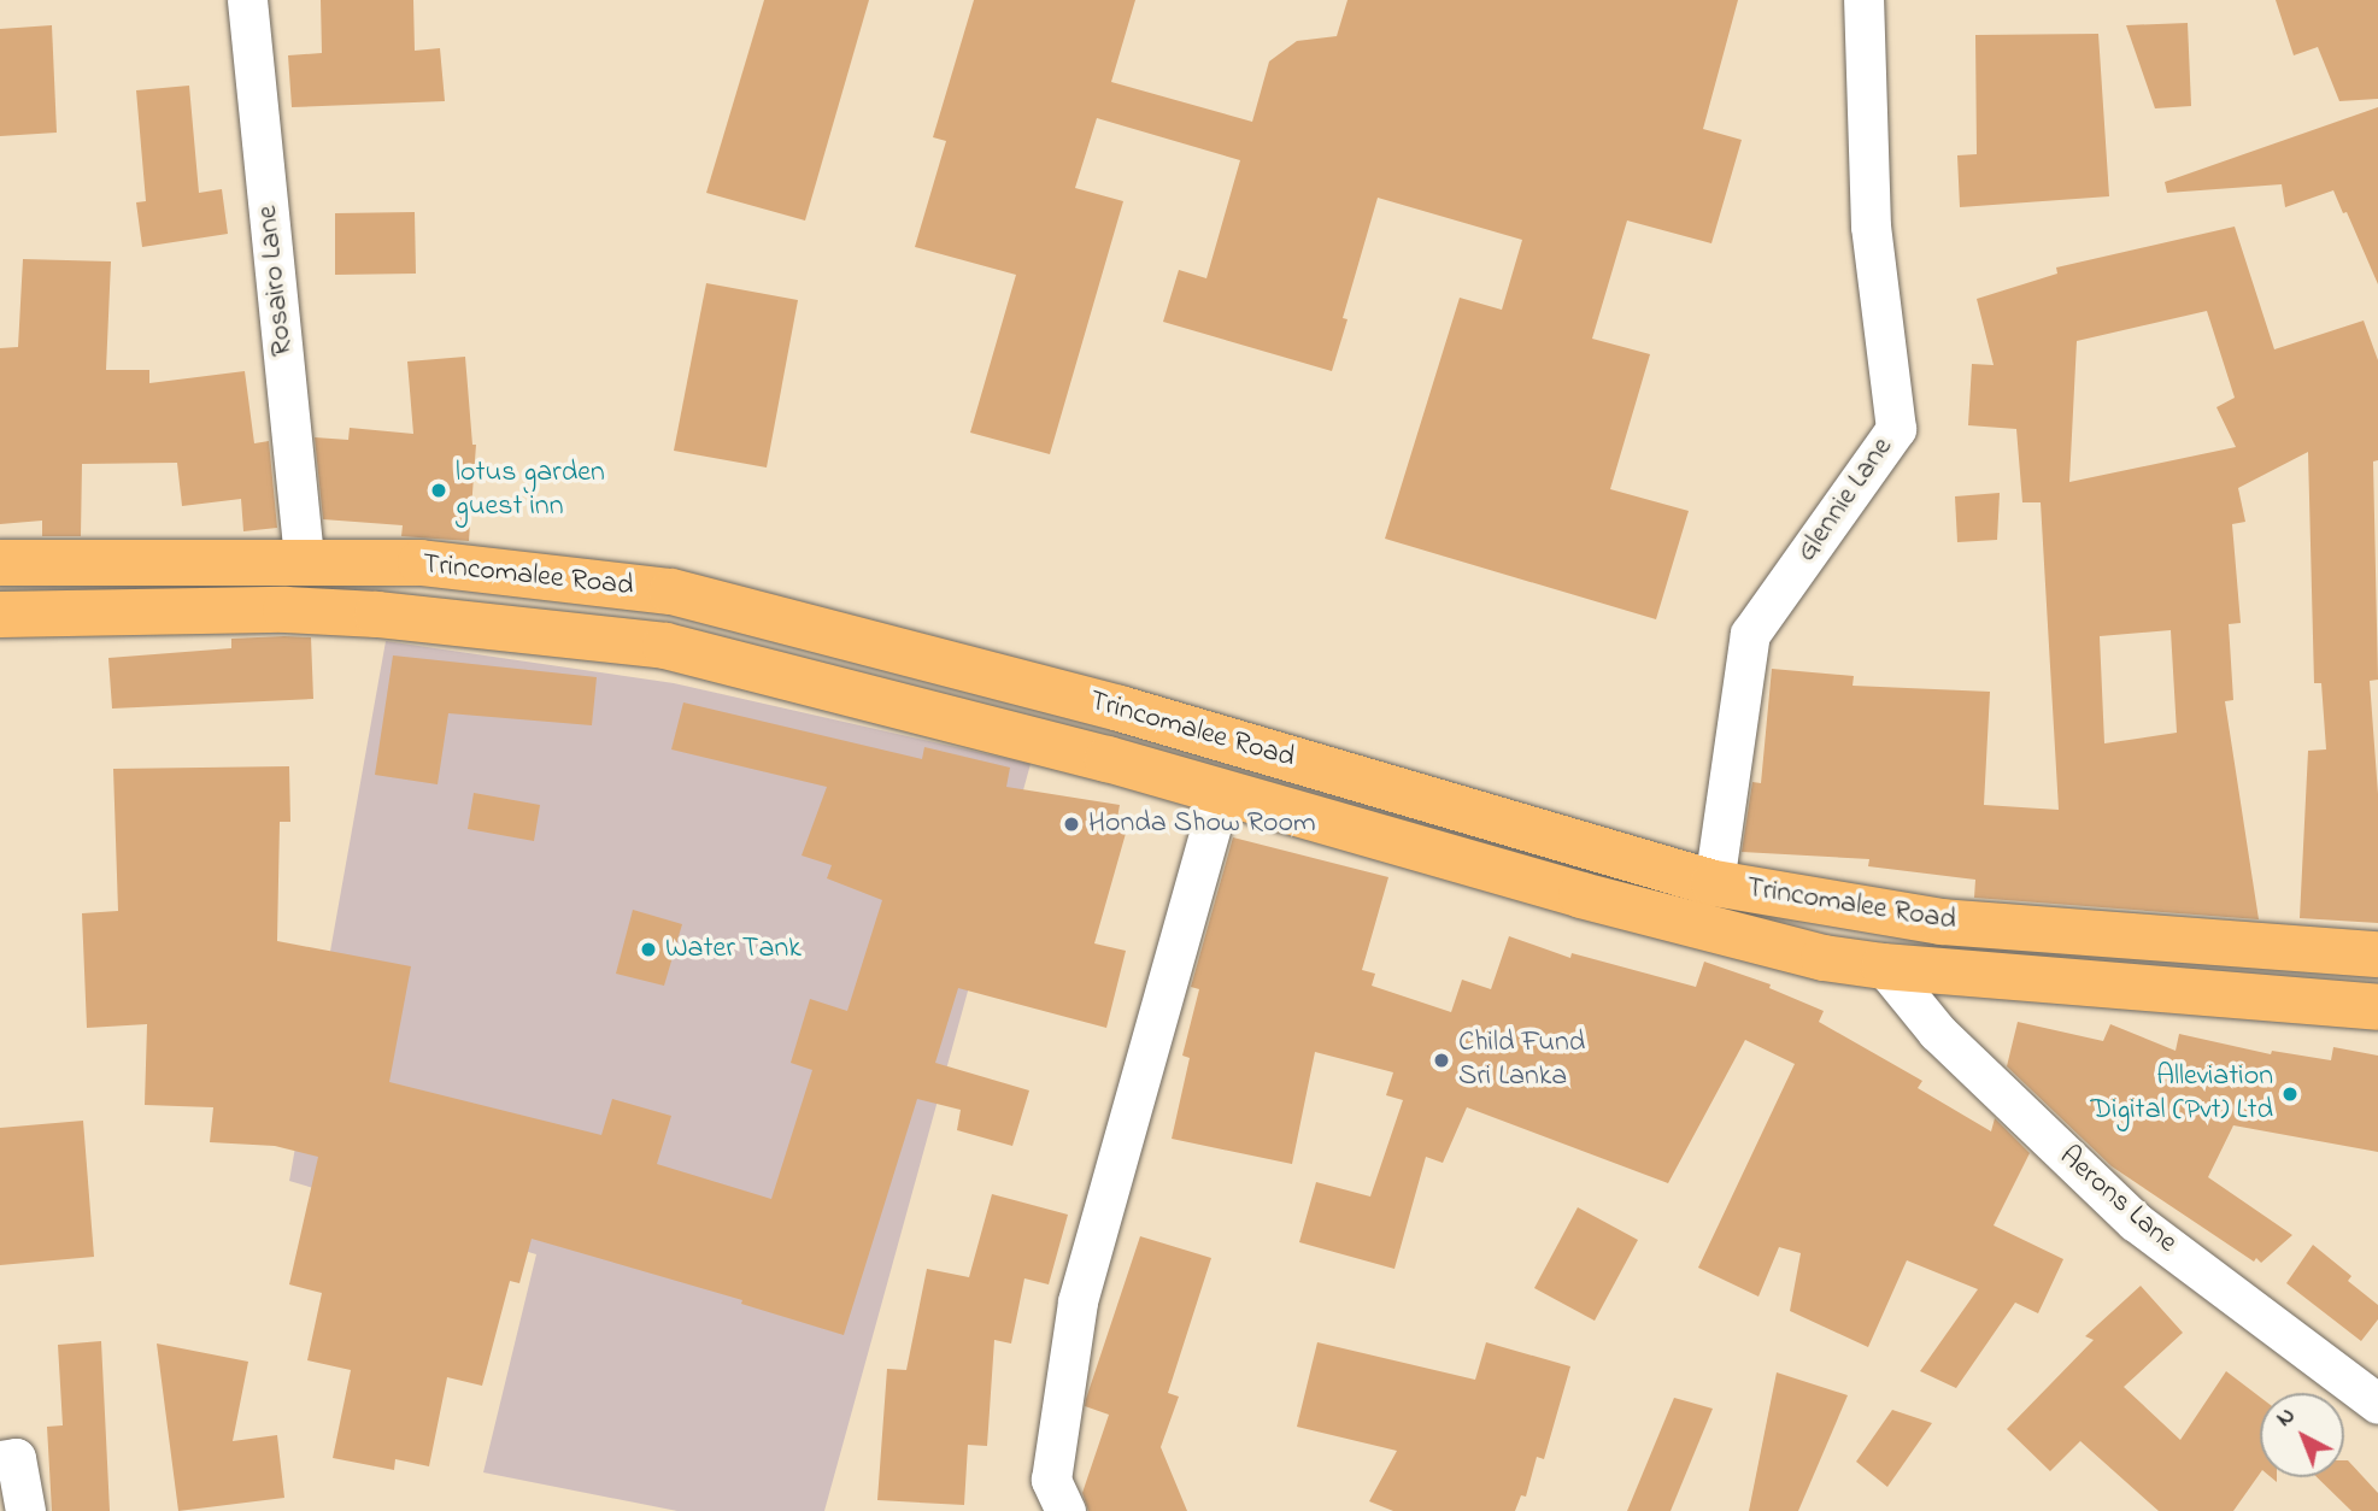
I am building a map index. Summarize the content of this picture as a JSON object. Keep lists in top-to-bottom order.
{
  "streets": {
    "highway": ["Trincomalee Road"],
    "street": ["Rosairo Lane", "Glennie Lane", "Aerons Lane"]
  },
  "crossings": [
    ["Rosairo Lane", "Trincomalee Road"],
    ["Glennie Lane", "Trincomalee Road"],
    ["Trincomalee Road", "Aerons Lane"]
  ],
  "places": [
    "lotus garden guest inn",
    "Honda Show Room",
    "Water Tank",
    "Child Fund Sri Lanka",
    "Alleviation Digital (Pvt) Ltd"
  ],
  "north": "top left"
}
